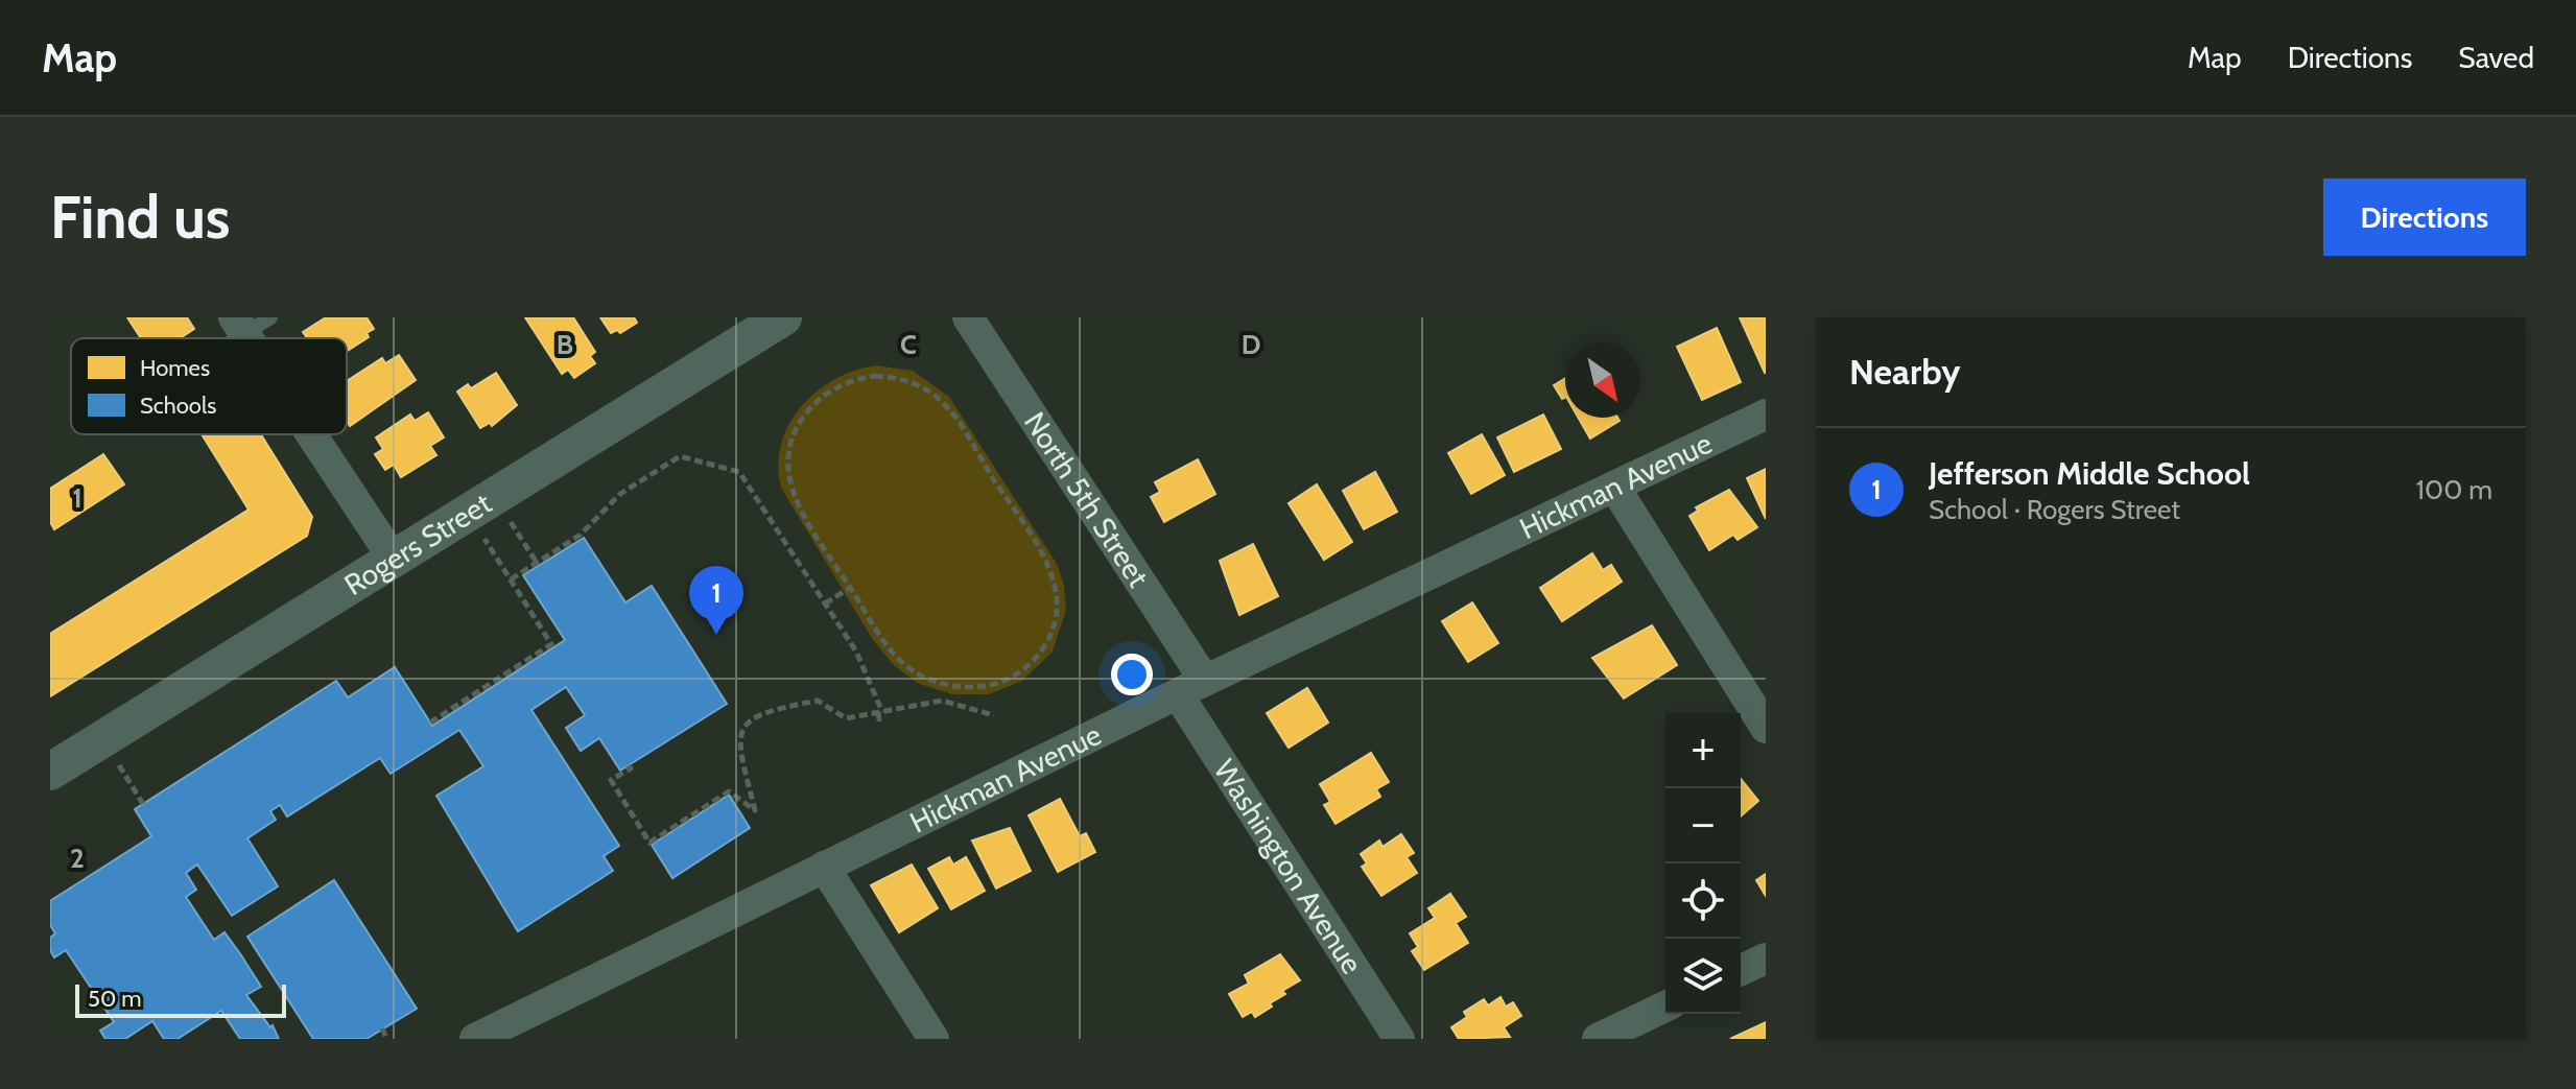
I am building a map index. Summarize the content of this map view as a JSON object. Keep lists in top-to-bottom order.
{
  "streets": {
    "street": [
      "Hickman Avenue",
      "North 5th Street",
      "Rogers Street",
      "Washington Avenue"
    ]
  },
  "crossings": [
    ["Hickman Avenue", "North 5th Street"],
    ["Hickman Avenue", "Washington Avenue"],
    ["North 5th Street", "Washington Avenue"]
  ],
  "legend": ["Homes", "Schools"],
  "scale_bar": "50 m",
  "north": "bottom right",
  "page": {
    "header": "Map",
    "nav": ["Map", "Directions", "Saved"],
    "buttons": "Directions",
    "title": "Find us",
    "heading": "Nearby",
    "list": [
      {
        "mark": "1",
        "name": "Jefferson Middle School",
        "note": "School · Rogers Street",
        "value": "100 m"
      }
    ],
    "pins": "1",
    "map_buttons": ["+", "−"],
    "scale": "50 m"
  },
  "grid": {
    "columns": ["B", "C", "D"],
    "rows": ["1", "2"]
  }
}
